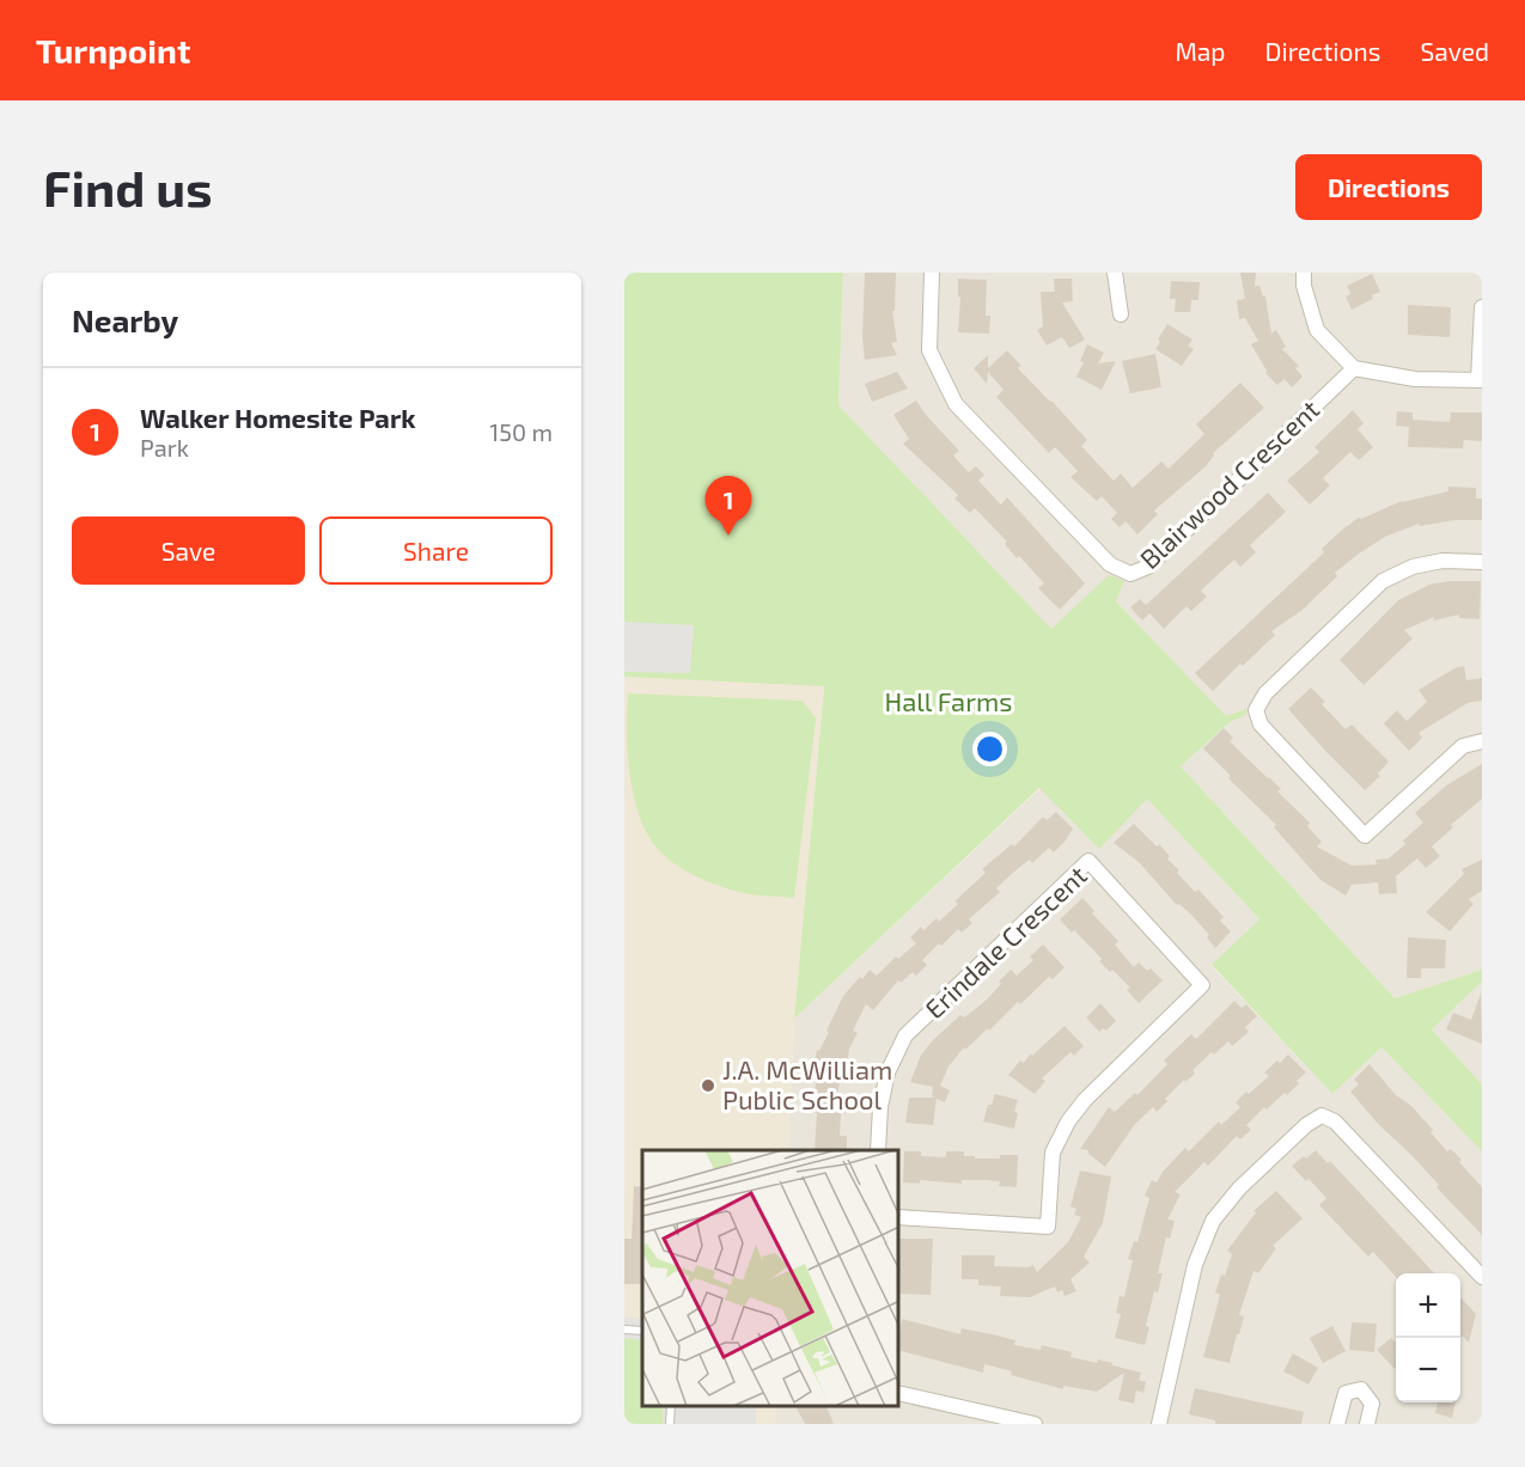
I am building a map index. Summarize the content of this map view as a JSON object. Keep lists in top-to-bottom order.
{
  "streets": {
    "street": ["Blairwood Crescent", "Erindale Crescent"]
  },
  "parks": ["Hall Farms"],
  "places": ["J.A. McWilliam Public School"],
  "page": {
    "header": "Turnpoint",
    "nav": ["Map", "Directions", "Saved"],
    "buttons": [
      "Directions",
      ["Save", "Share"]
    ],
    "title": "Find us",
    "heading": "Nearby",
    "list": [
      {
        "mark": "1",
        "name": "Walker Homesite Park",
        "note": "Park",
        "value": "150 m"
      }
    ],
    "pins": "1",
    "map_buttons": ["+", "−"]
  }
}
